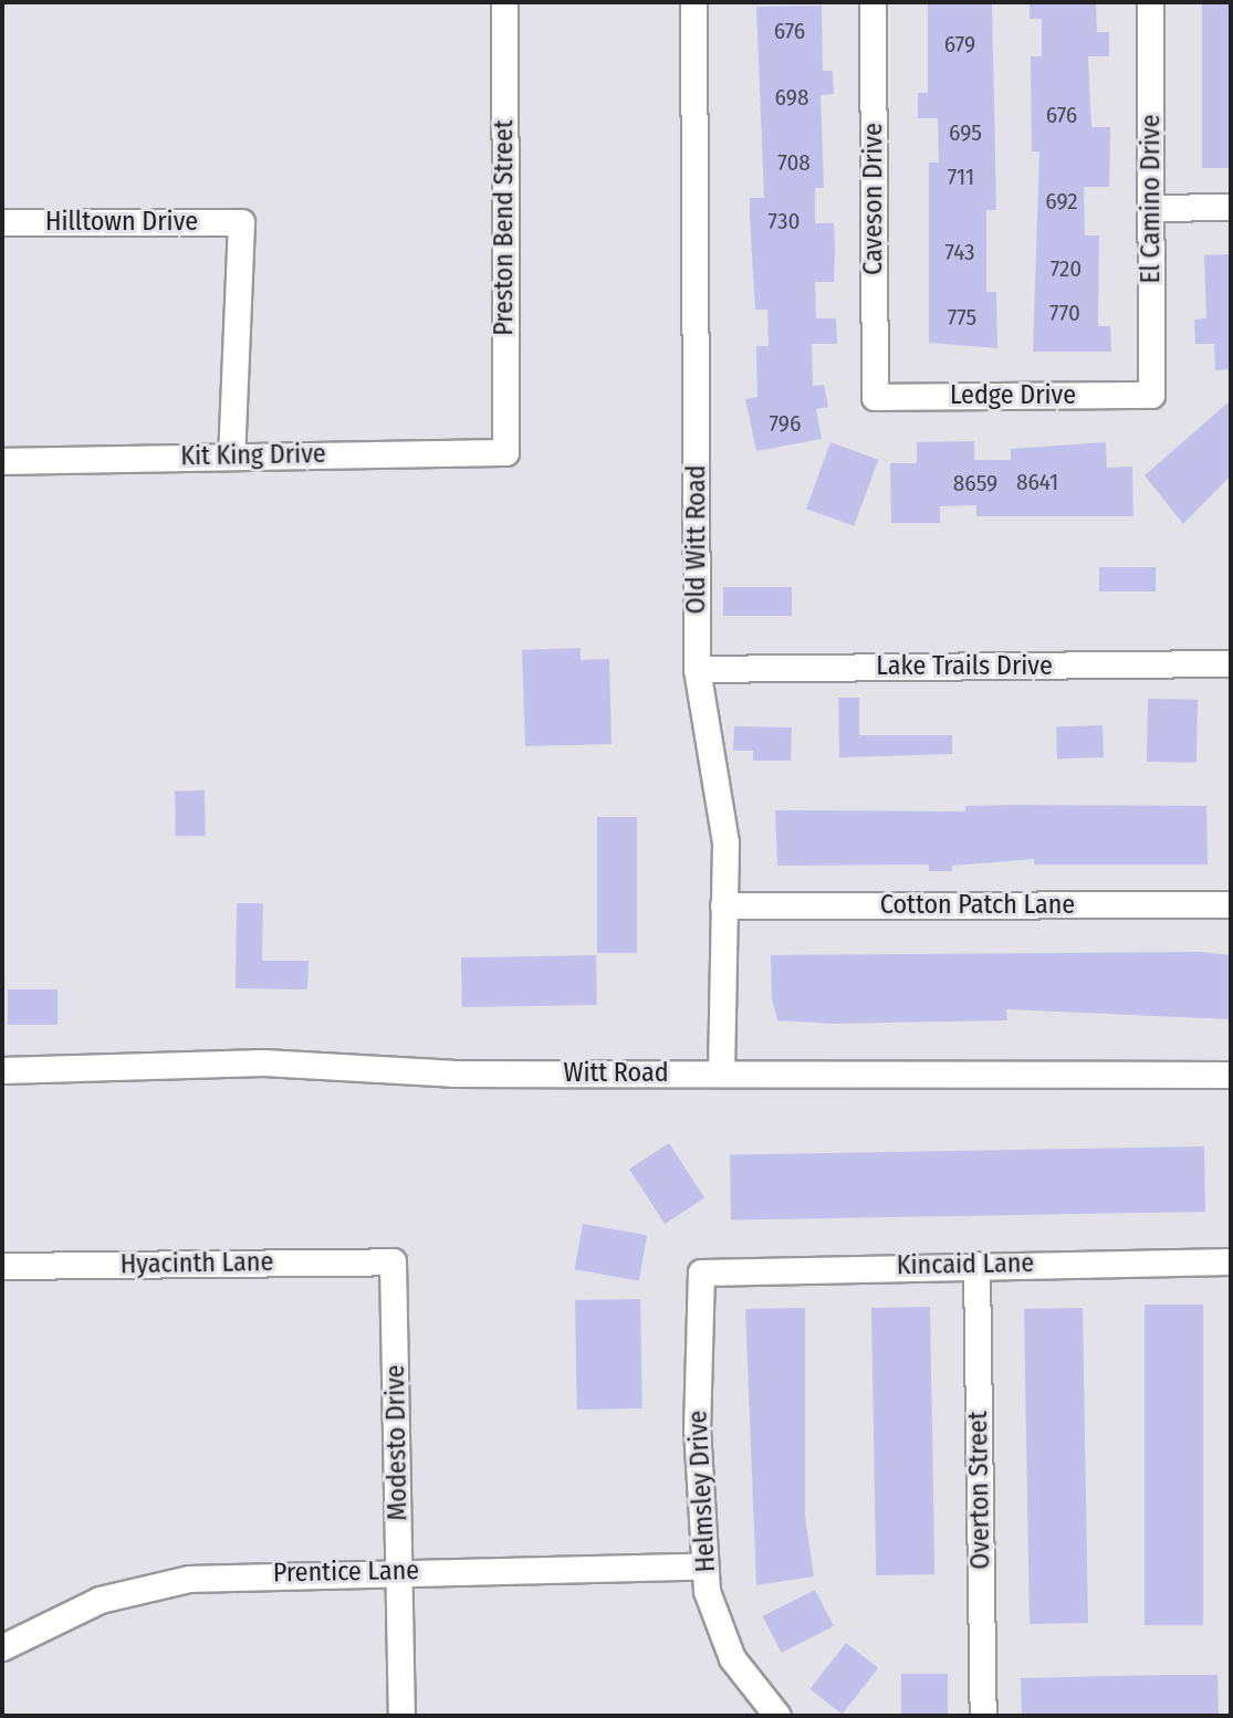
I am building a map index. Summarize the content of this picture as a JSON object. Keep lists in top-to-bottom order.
{
  "streets": {
    "street": [
      "Caveson Drive",
      "El Camino Drive",
      "Hilltown Drive",
      "Preston Bend Street",
      "Ledge Drive",
      "Kit King Drive",
      "Old Witt Road",
      "Lake Trails Drive",
      "Cotton Patch Lane",
      "Witt Road",
      "Hyacinth Lane",
      "Kincaid Lane",
      "Modesto Drive",
      "Overton Street",
      "Helmsley Drive",
      "Prentice Lane"
    ]
  },
  "crossings": [
    ["Caveson Drive", "Ledge Drive"],
    ["El Camino Drive", "Ledge Drive"],
    ["Hilltown Drive", "Kit King Drive"],
    ["Preston Bend Street", "Kit King Drive"],
    ["Old Witt Road", "Lake Trails Drive"],
    ["Old Witt Road", "Cotton Patch Lane"],
    ["Old Witt Road", "Witt Road"],
    ["Hyacinth Lane", "Modesto Drive"],
    ["Kincaid Lane", "Overton Street"],
    ["Kincaid Lane", "Helmsley Drive"],
    ["Modesto Drive", "Prentice Lane"],
    ["Helmsley Drive", "Prentice Lane"]
  ],
  "house_numbers": [
    "676",
    "679",
    "698",
    "676",
    "695",
    "708",
    "711",
    "692",
    "730",
    "743",
    "720",
    "770",
    "775",
    "796",
    "8641",
    "8659"
  ]
}
